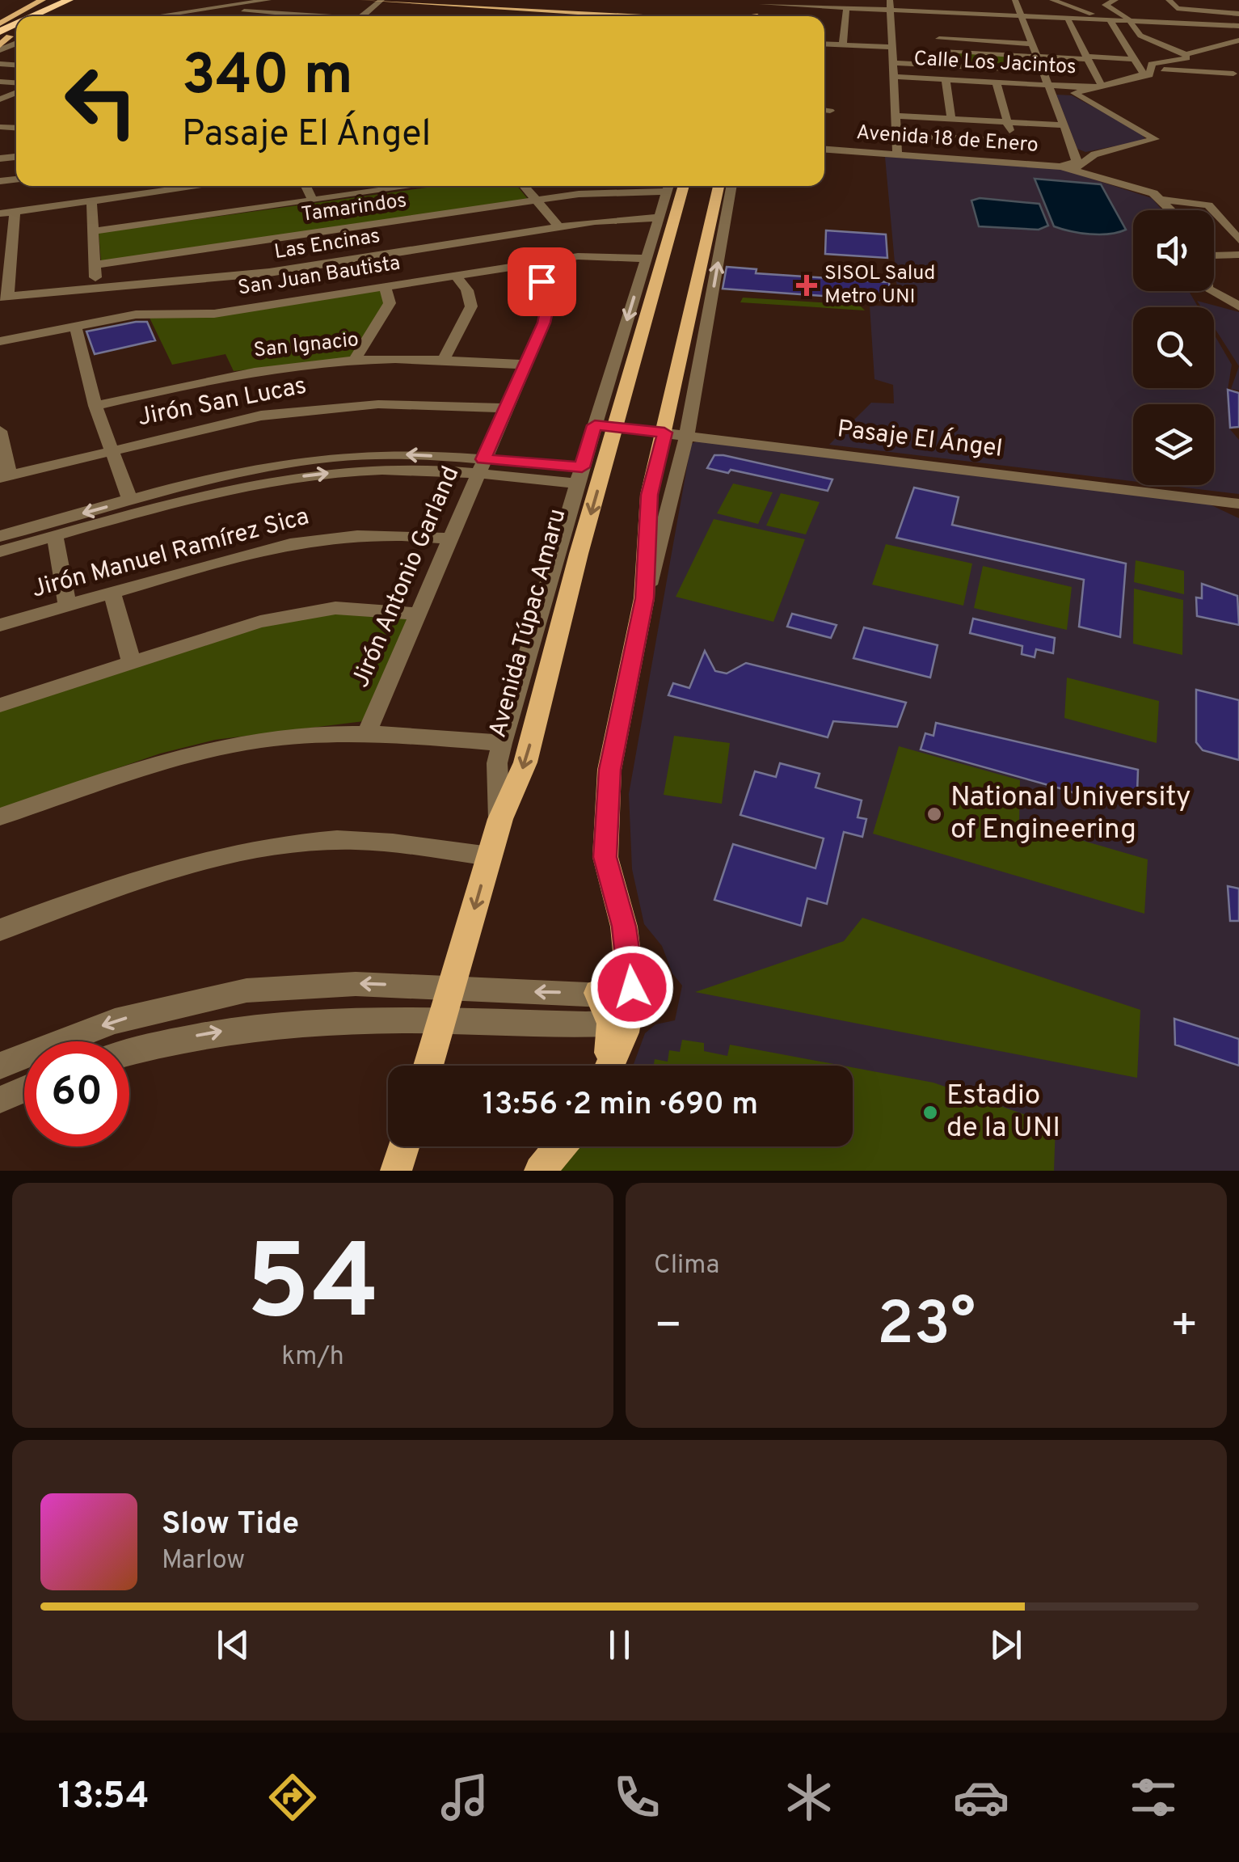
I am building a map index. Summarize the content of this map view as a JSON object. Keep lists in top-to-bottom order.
{
  "streets": {
    "main road": ["Avenida Túpac Amaru"],
    "street": [
      "Calle Los Jacintos",
      "Avenida 18 de Enero",
      "Tamarindos",
      "Las Encinas",
      "San Juan Bautista",
      "San Ignacio",
      "Jirón San Lucas",
      "Pasaje El Ángel",
      "Jirón Manuel Ramírez Sica",
      "Jirón Antonio Garland"
    ]
  },
  "crossings": [
    ["Tamarindos", "Las Encinas"],
    ["San Juan Bautista", "Jirón Antonio Garland"],
    ["San Ignacio", "Jirón Antonio Garland"],
    ["Jirón San Lucas", "Jirón Antonio Garland"],
    ["Pasaje El Ángel", "Avenida Túpac Amaru"],
    ["Jirón Manuel Ramírez Sica", "Jirón Antonio Garland"]
  ],
  "places": {
    "health": ["SISOL Salud Metro UNI"],
    "other": ["National University of Engineering", "Estadio de la UNI"]
  },
  "page": {
    "turn": ["340 m", "Pasaje El Ángel"],
    "limit": "60",
    "trip": "13:56 · 2 min · 690 m",
    "tile": [
      ["54", "km/h"],
      "Clima"
    ],
    "heat": ["−", "23°", "+"],
    "song": ["Slow Tide", "Marlow"],
    "tabs": "13:54"
  }
}
